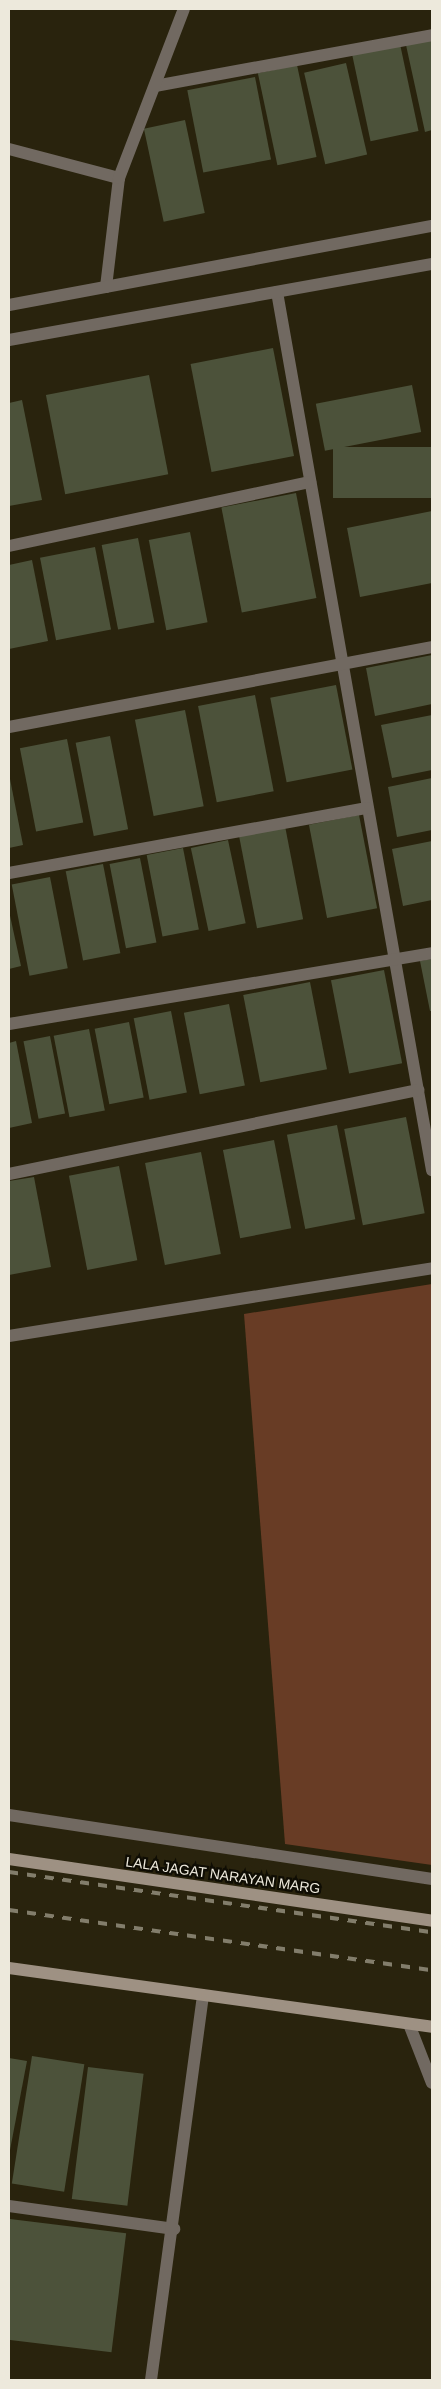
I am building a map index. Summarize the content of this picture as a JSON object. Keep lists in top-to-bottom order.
{
  "streets": {
    "main road": ["LALA JAGAT NARAYAN MARG"]
  }
}
